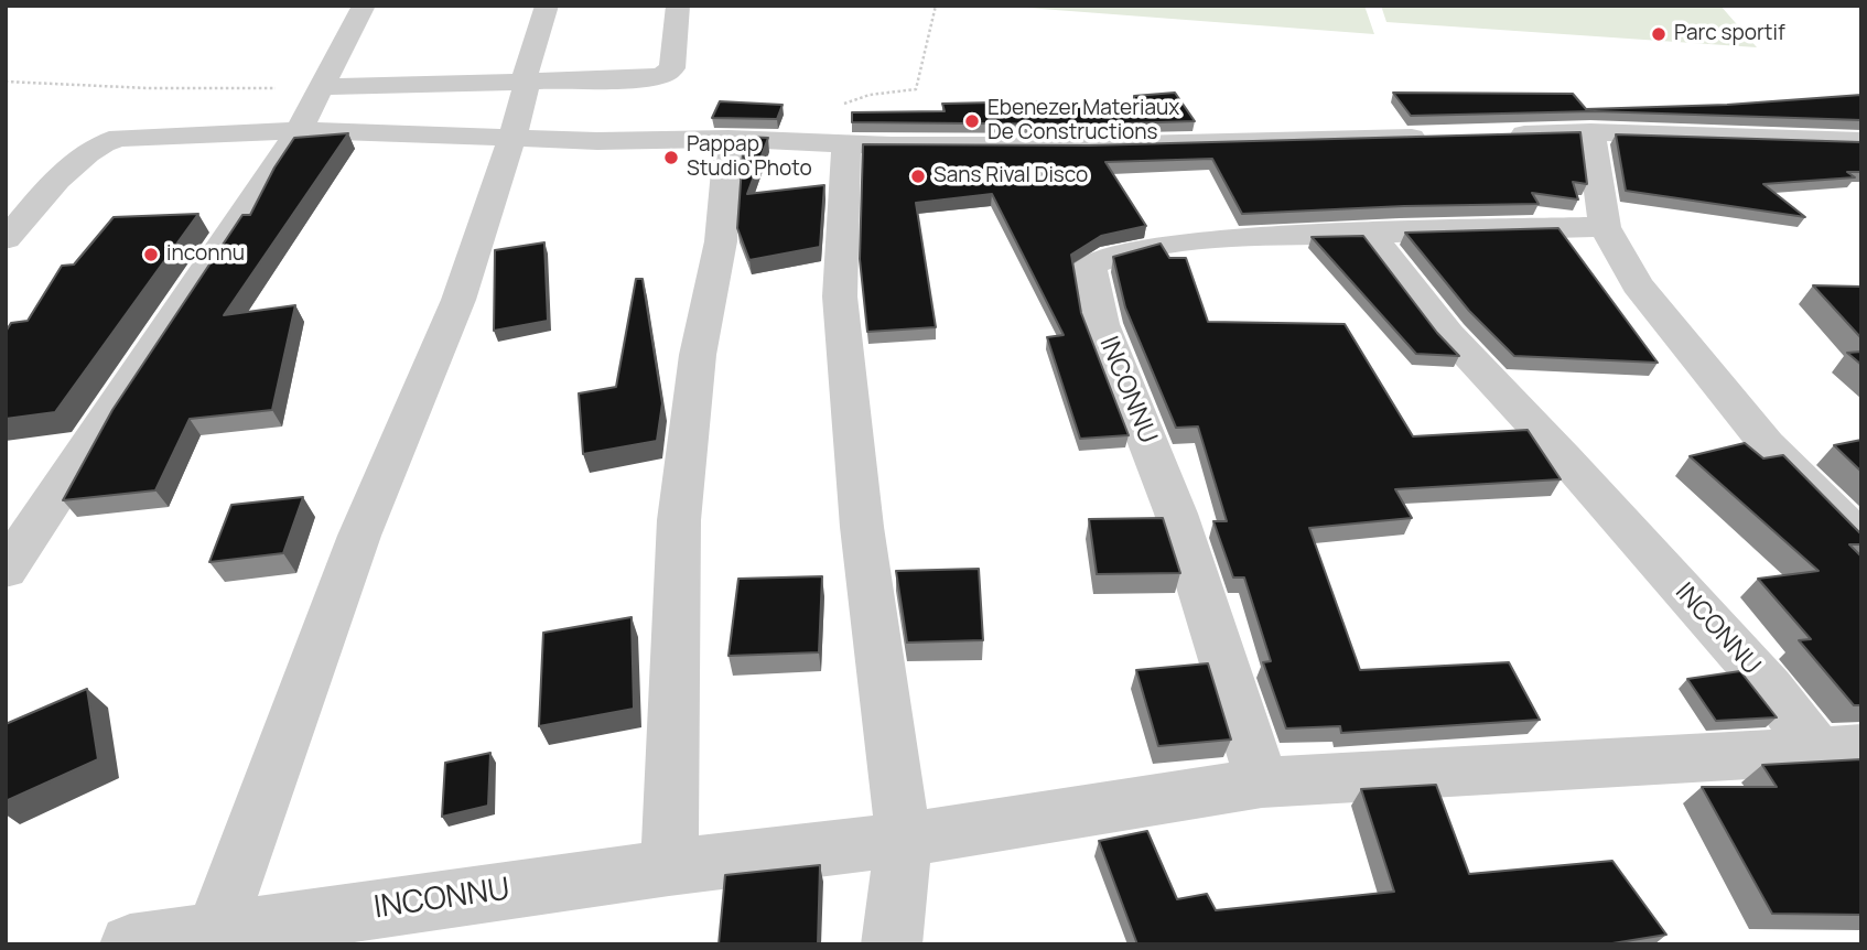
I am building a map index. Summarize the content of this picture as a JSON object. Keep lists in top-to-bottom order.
{
  "streets": {
    "street": ["INCONNU"]
  },
  "places": [
    "Parc sportif",
    "Ebenezer Materiaux De Constructions",
    "Pappap Studio Photo",
    "Sans Rival Disco",
    "inconnu"
  ]
}
